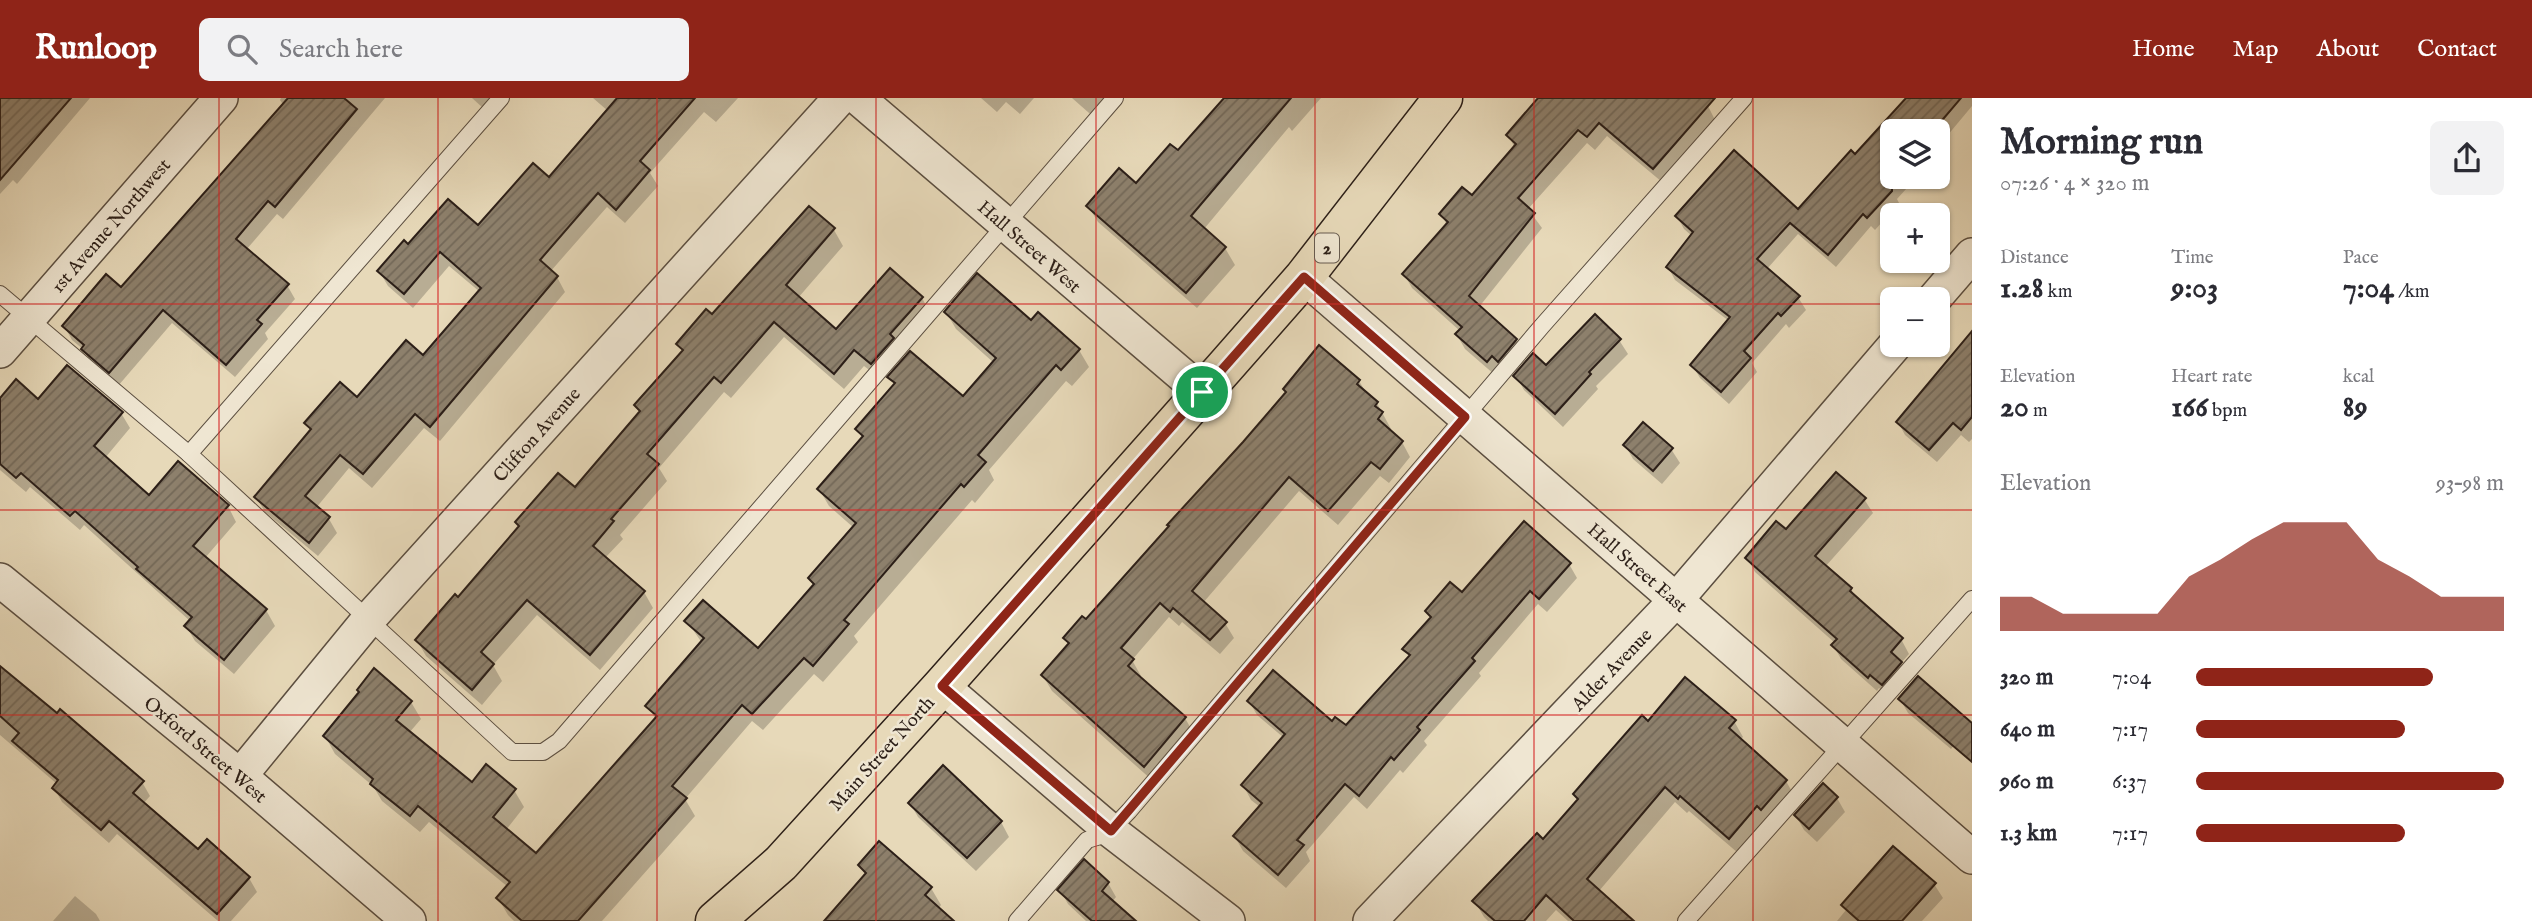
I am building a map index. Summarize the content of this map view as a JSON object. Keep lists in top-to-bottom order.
{
  "streets": {
    "main road": ["2", "Main Street North"],
    "street": [
      "1st Avenue Northwest",
      "Hall Street West",
      "Clifton Avenue",
      "Hall Street East",
      "Alder Avenue",
      "Oxford Street West"
    ]
  },
  "crossings": [
    ["Hall Street West", "Main Street North"],
    ["Clifton Avenue", "Oxford Street West"],
    ["Hall Street East", "Alder Avenue"],
    ["Hall Street East", "Main Street North"]
  ],
  "page": {
    "header": "Runloop",
    "search": "Search here",
    "nav": [
      "Home",
      "Map",
      "About",
      "Contact"
    ],
    "heading": ["Morning run", "07:26 · 4 × 320 m"],
    "map_buttons": ["+", "−"],
    "stats": [
      ["Distance", "1.28 km"],
      ["Time", "9:03"],
      ["Pace", "7:04 /km"],
      ["Elevation", "20 m"],
      ["Heart rate", "166 bpm"],
      ["kcal", "89"]
    ],
    "chart": ["Elevation", "93–98 m"],
    "list": [
      {
        "name": "320 m",
        "note": "7:04"
      },
      {
        "name": "640 m",
        "note": "7:17"
      },
      {
        "name": "960 m",
        "note": "6:37"
      },
      {
        "name": "1.3 km",
        "note": "7:17"
      }
    ]
  }
}
